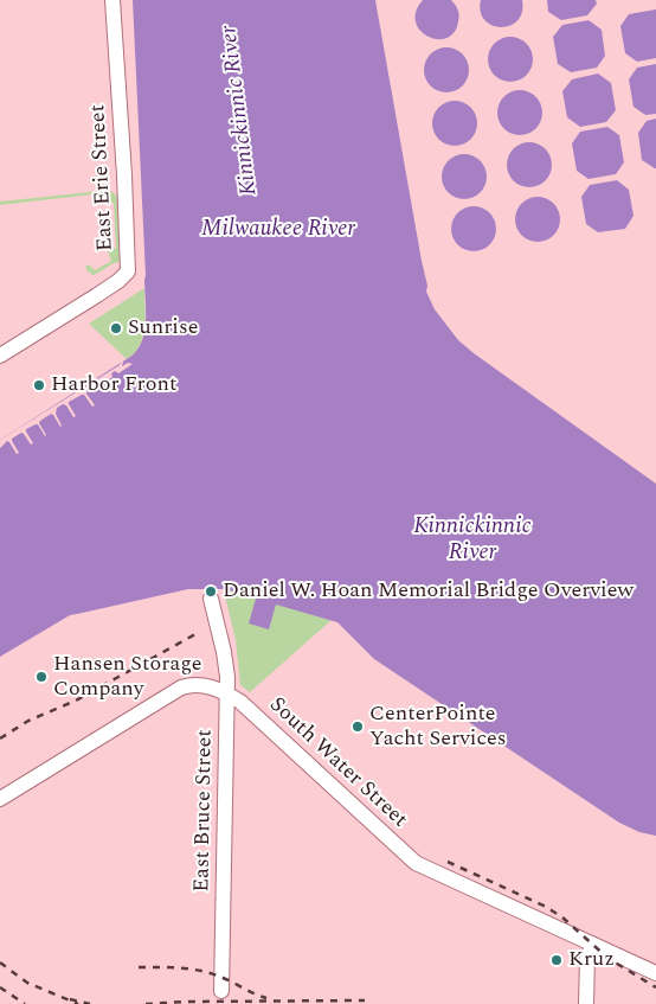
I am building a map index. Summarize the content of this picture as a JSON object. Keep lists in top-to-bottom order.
{
  "streets": {
    "street": ["East Erie Street", "South Water Street", "East Bruce Street"]
  },
  "crossings": [
    ["South Water Street", "East Bruce Street"]
  ],
  "water": ["Kinnickinnic River", "Milwaukee River"],
  "places": [
    "Sunrise",
    "Harbor Front",
    "Daniel W. Hoan Memorial Bridge Overview",
    "Hansen Storage Company",
    "CenterPointe Yacht Services",
    "Kruz"
  ]
}
